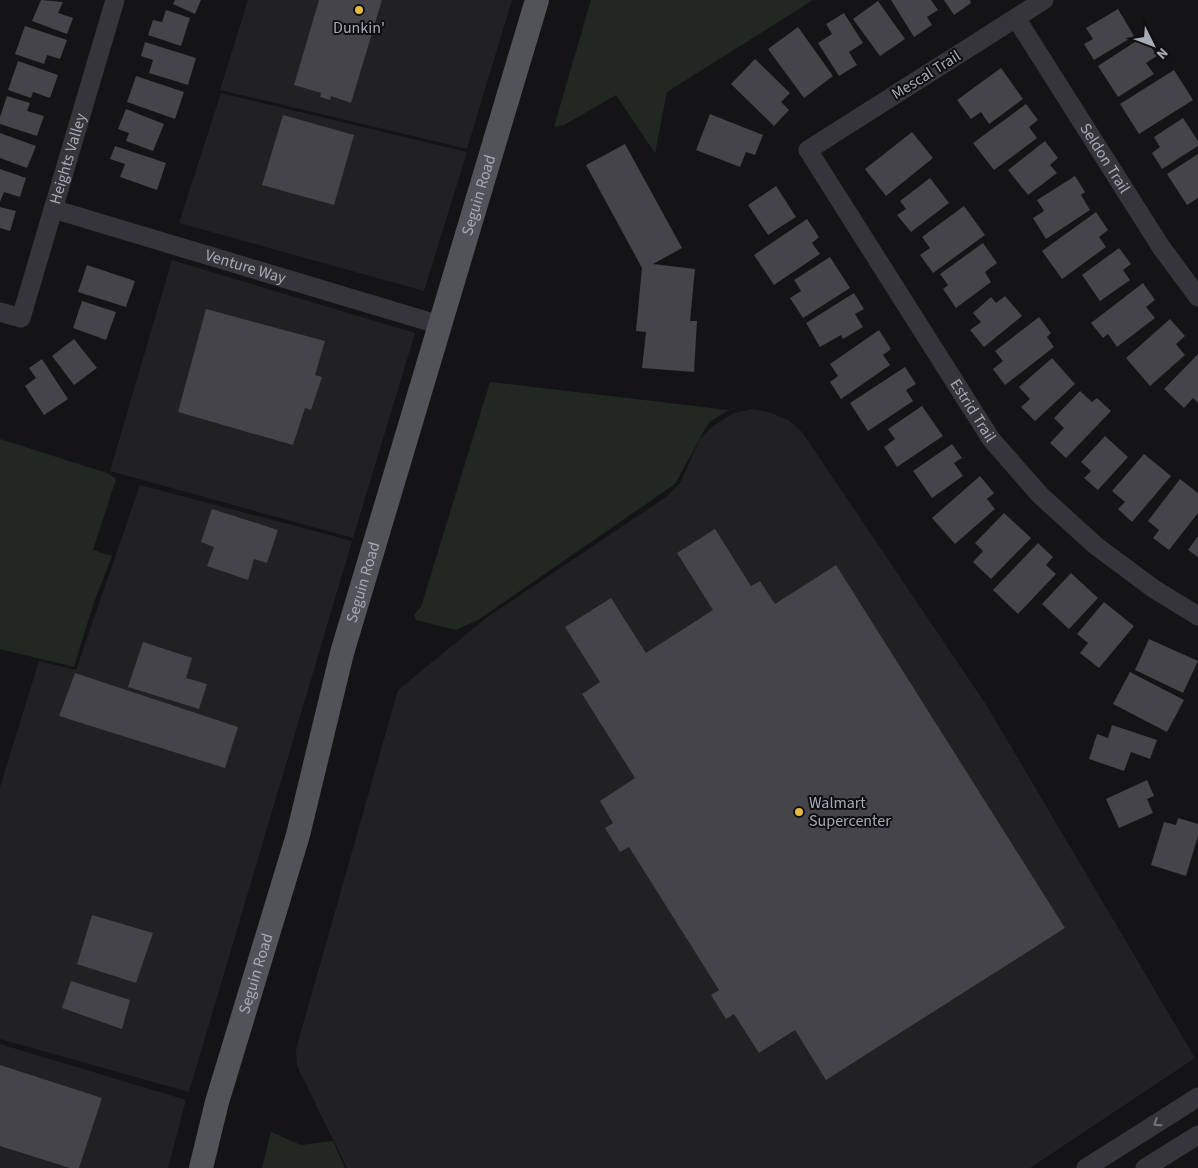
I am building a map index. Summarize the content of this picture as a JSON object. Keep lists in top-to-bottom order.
{
  "streets": {
    "main road": ["Seguin Road"],
    "street": [
      "Mescal Trail",
      "Heights Valley",
      "Seldon Trail",
      "Venture Way",
      "Estrid Trail"
    ]
  },
  "crossings": [
    ["Mescal Trail", "Seldon Trail"],
    ["Mescal Trail", "Estrid Trail"],
    ["Heights Valley", "Venture Way"],
    ["Seguin Road", "Venture Way"]
  ],
  "places": ["Dunkin'", "Walmart Supercenter"],
  "north": "bottom right"
}
